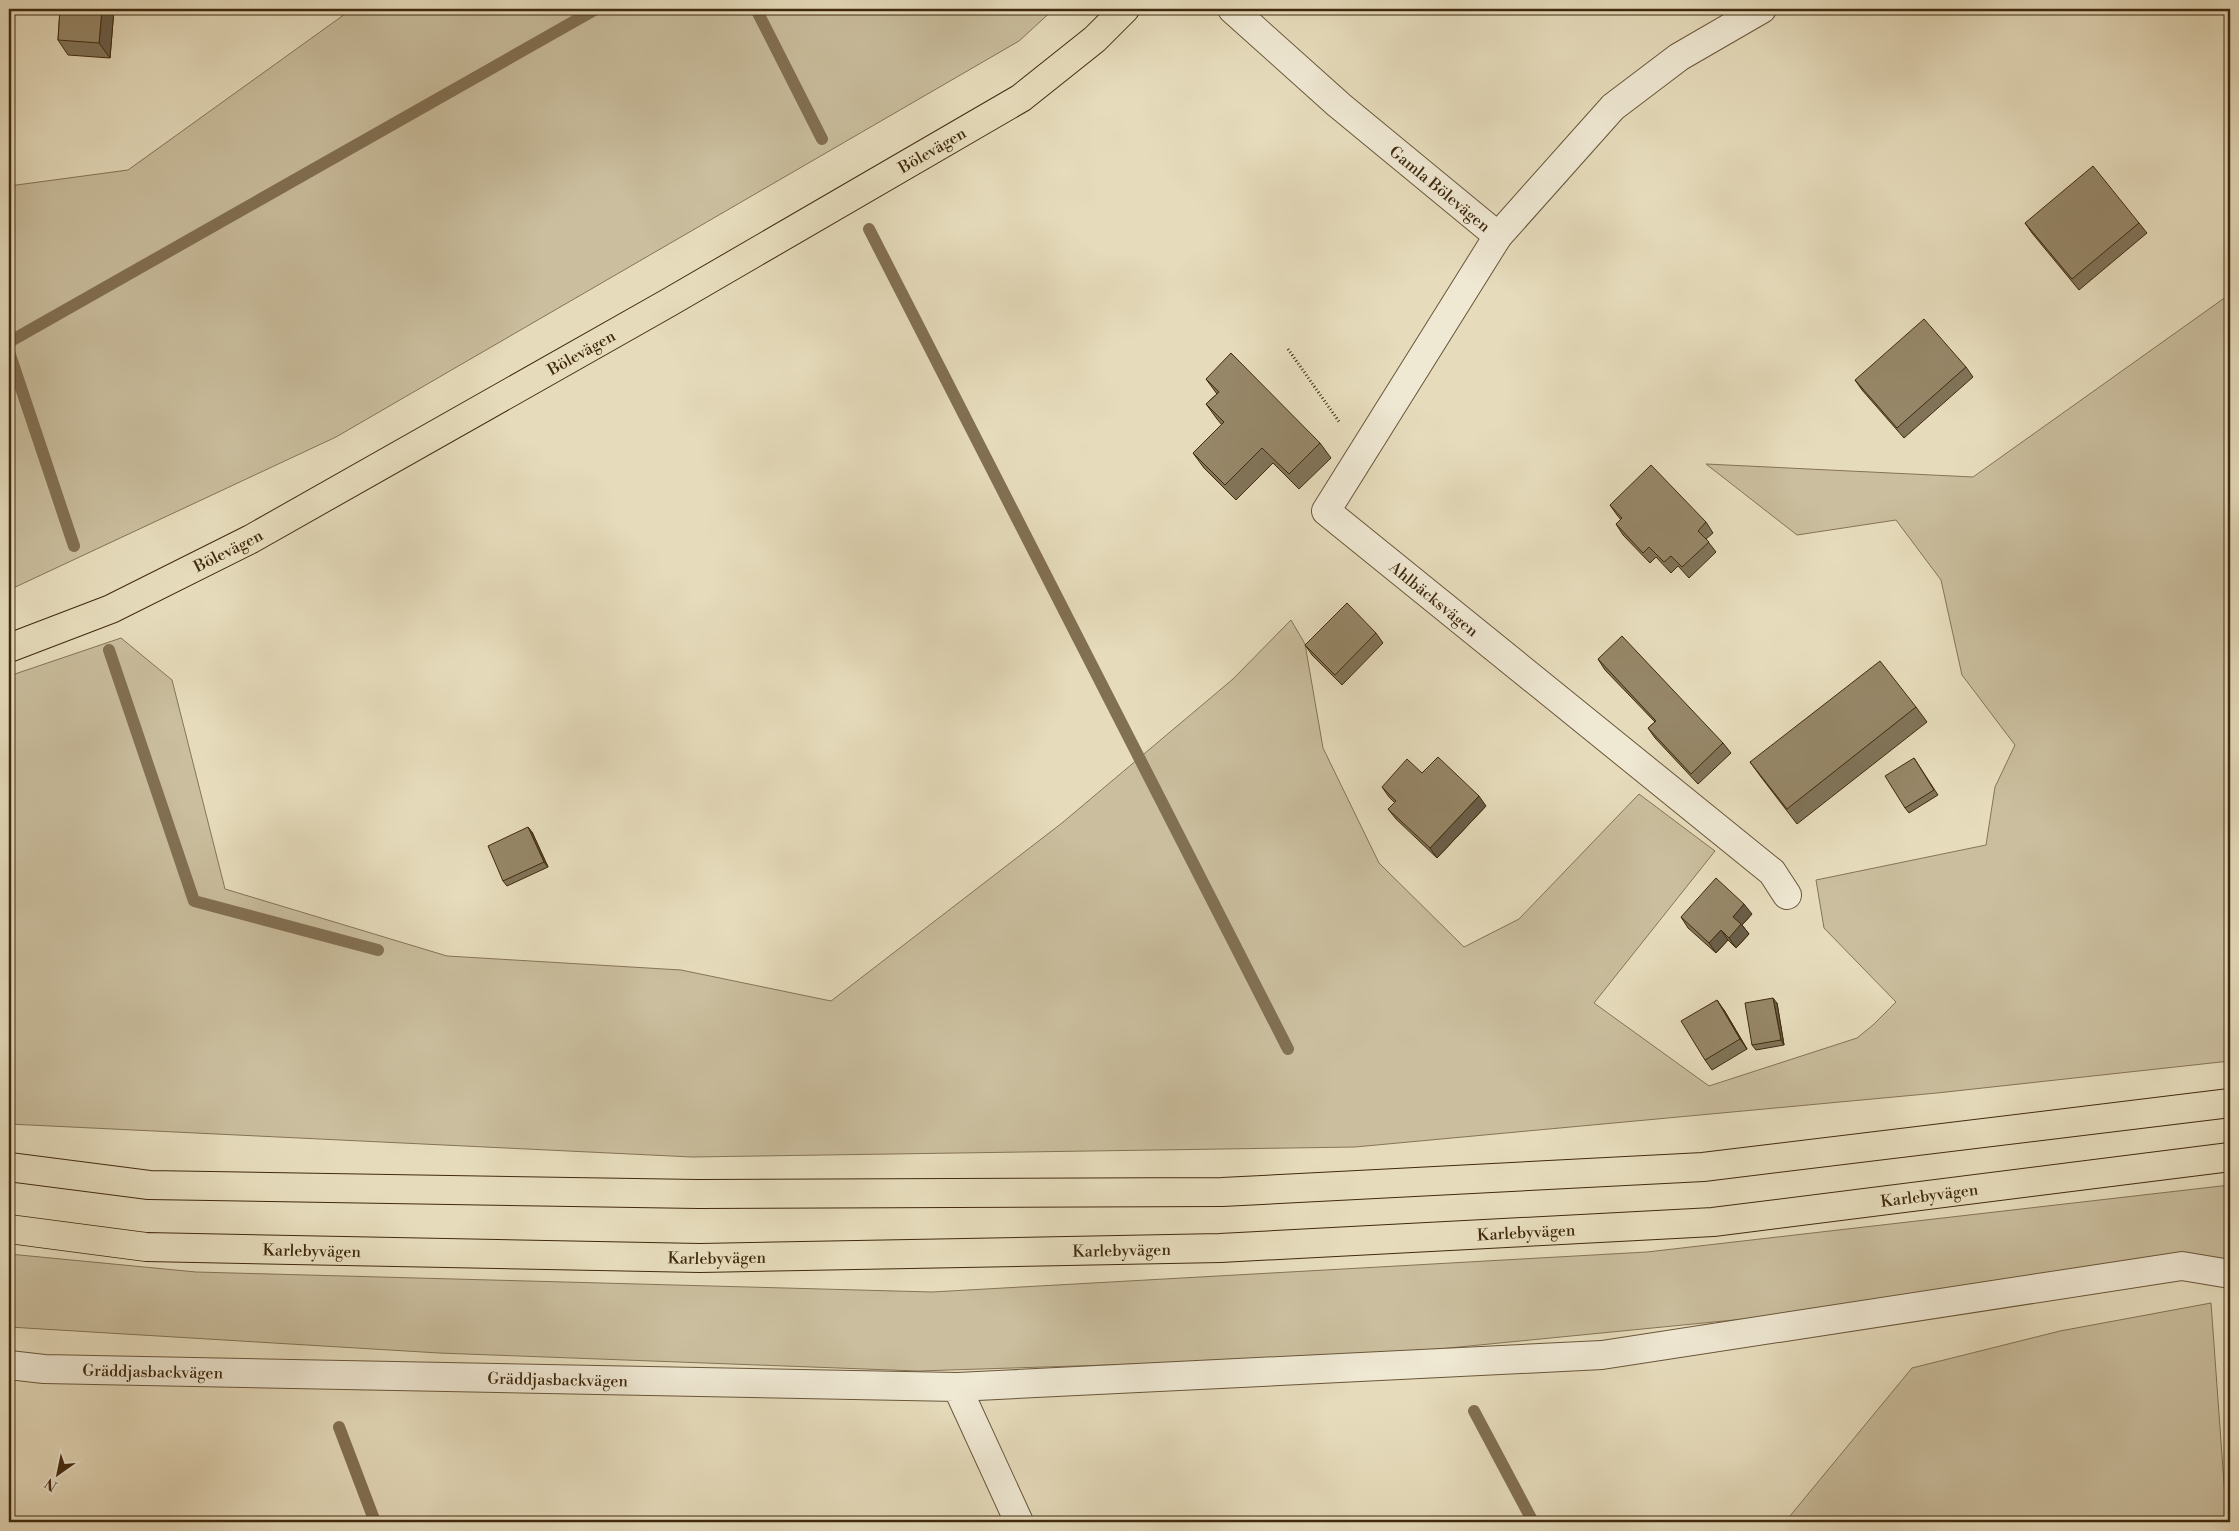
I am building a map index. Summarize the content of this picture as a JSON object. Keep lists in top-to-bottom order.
{
  "streets": {
    "main road": ["Bölevägen", "Karlebyvägen"],
    "street": ["Gamla Bölevägen", "Ahlbäcksvägen", "Gräddjasbackvägen"]
  },
  "crossings": [
    ["Gamla Bölevägen", "Ahlbäcksvägen"]
  ],
  "north": "bottom left"
}
